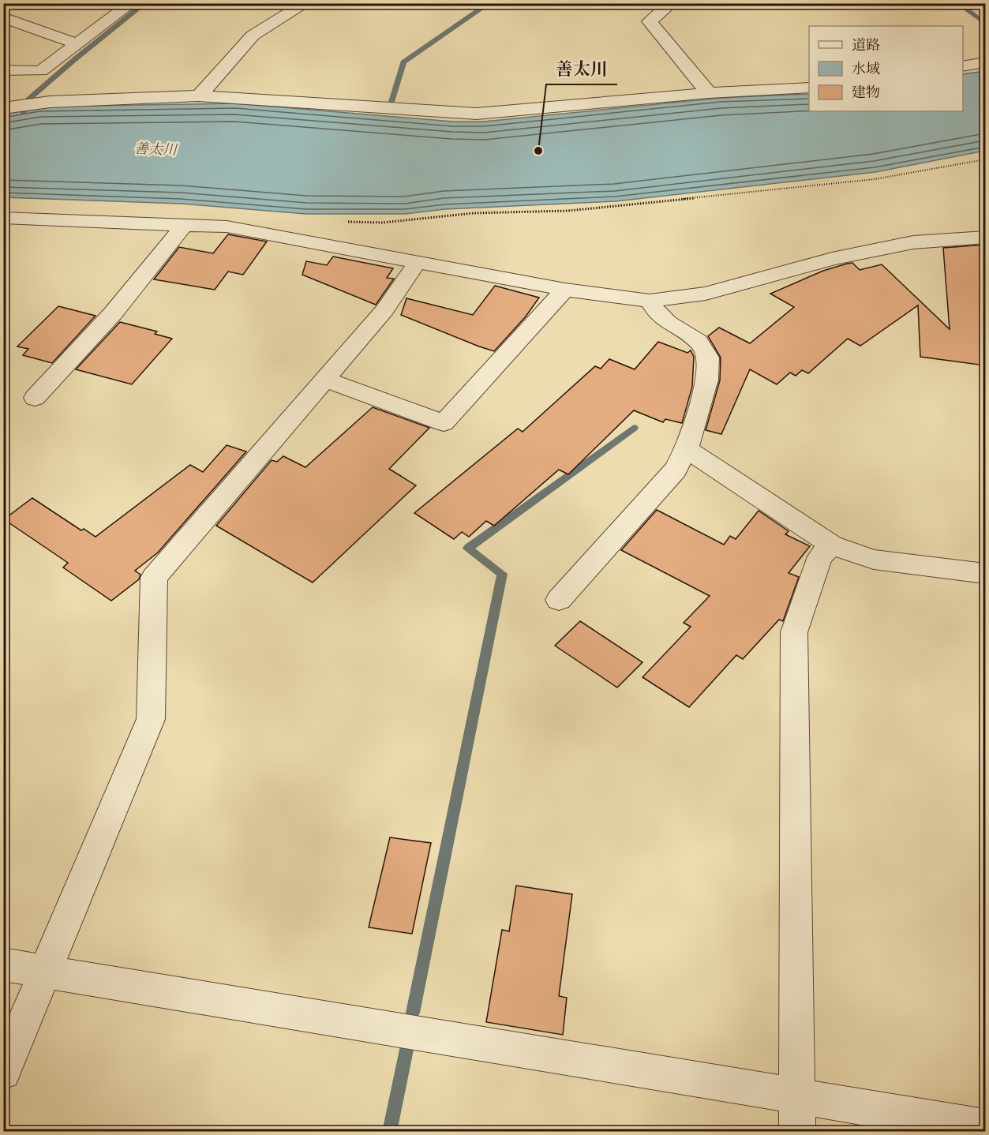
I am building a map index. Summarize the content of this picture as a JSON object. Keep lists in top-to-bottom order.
{
  "water": ["善太川"],
  "places": ["善太川"],
  "legend": ["道路", "水域", "建物"]
}
